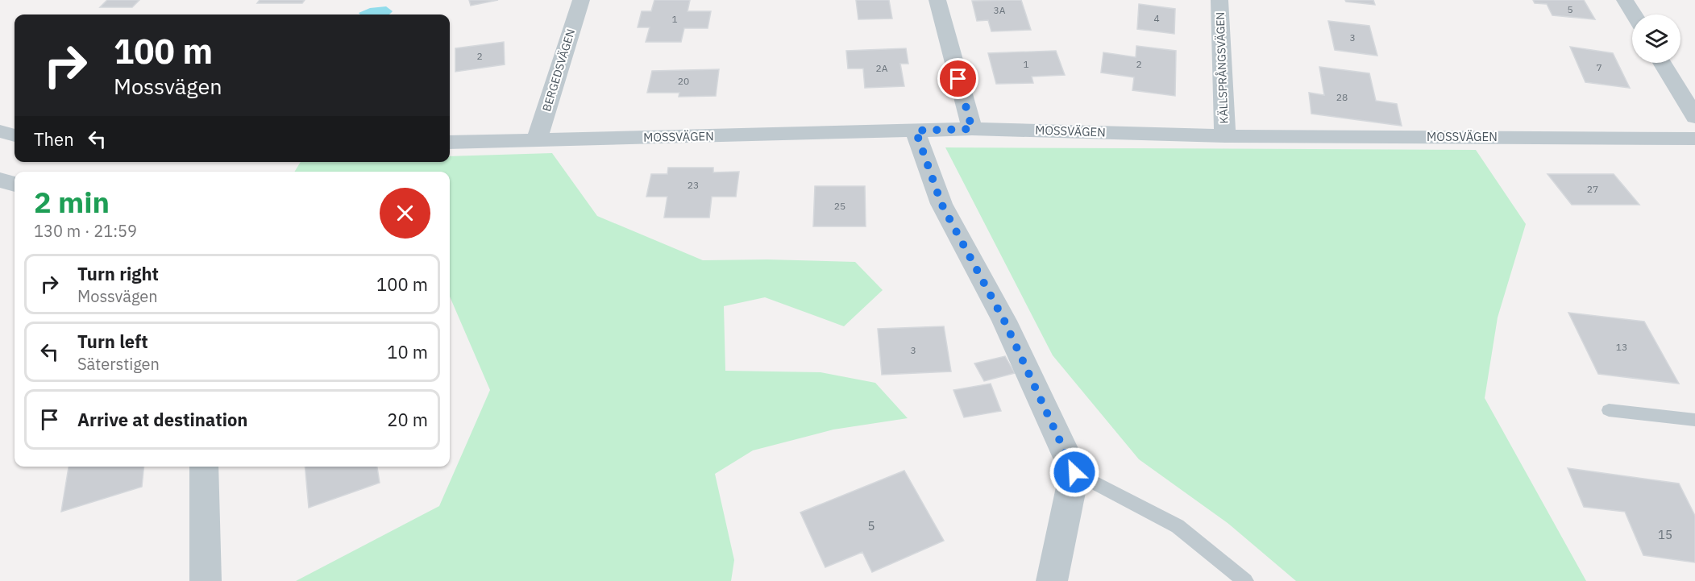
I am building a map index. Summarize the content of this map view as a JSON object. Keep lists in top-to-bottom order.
{
  "streets": {
    "street": ["KÄLLSPRÅNGSVÄGEN", "BERGEDSVÄGEN", "MOSSVÄGEN"]
  },
  "crossings": [
    ["KÄLLSPRÅNGSVÄGEN", "MOSSVÄGEN"],
    ["BERGEDSVÄGEN", "MOSSVÄGEN"]
  ],
  "house_numbers": [
    "5",
    "3A",
    "4",
    "1",
    "3",
    "2",
    "1",
    "2",
    "7",
    "2A",
    "20",
    "28",
    "23",
    "27",
    "25",
    "13",
    "3",
    "5",
    "15"
  ],
  "page": {
    "turn": ["100 m", "Mossvägen"],
    "then": "Then",
    "heading": ["2 min", "130 m · 21:59"],
    "list": [
      {
        "name": "Turn right",
        "note": "Mossvägen",
        "value": "100 m"
      },
      {
        "name": "Turn left",
        "note": "Säterstigen",
        "value": "10 m"
      },
      {
        "name": "Arrive at destination",
        "value": "20 m"
      }
    ]
  }
}
